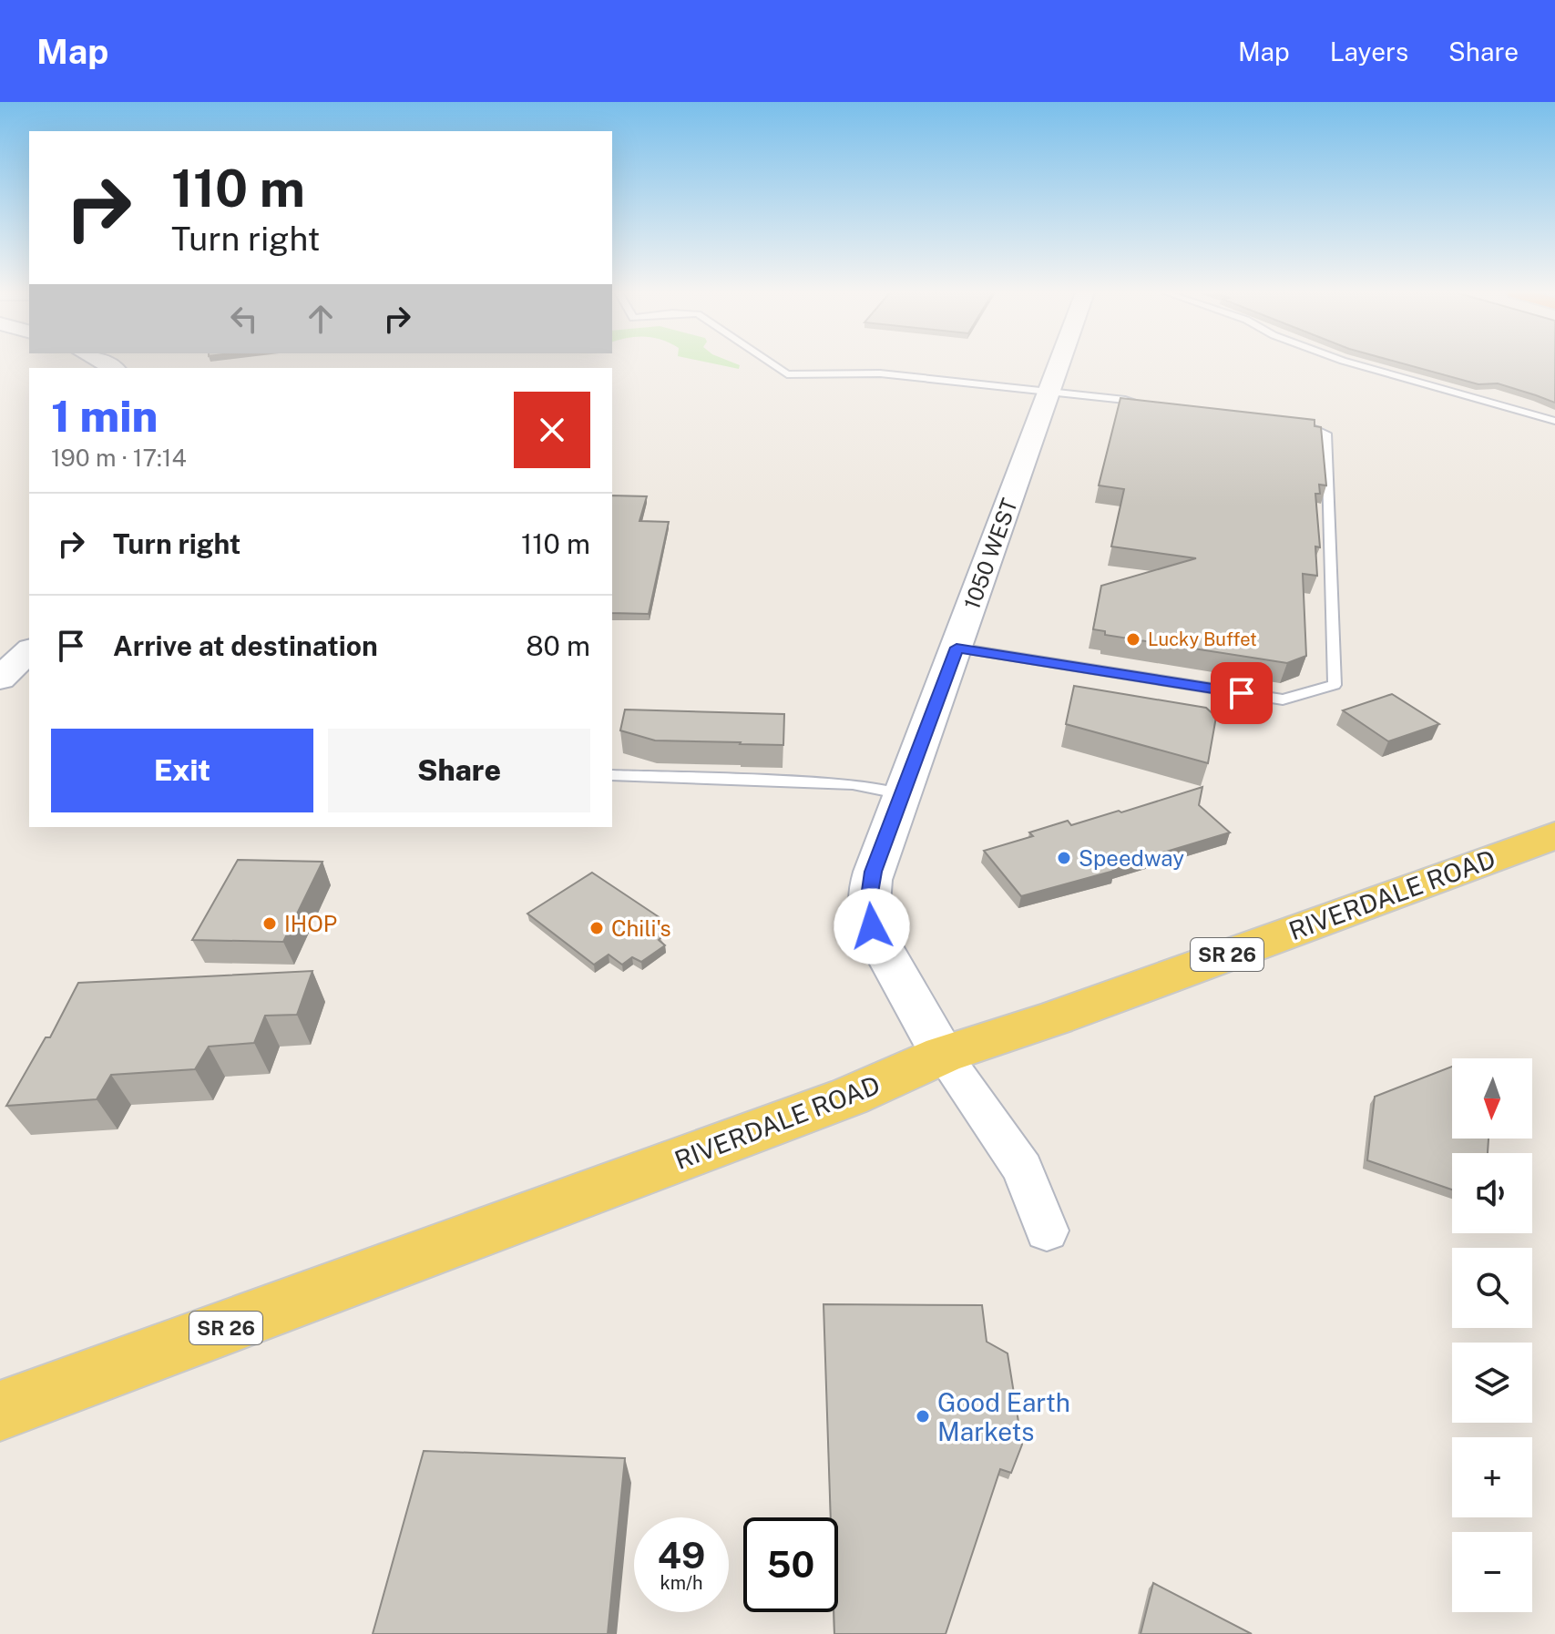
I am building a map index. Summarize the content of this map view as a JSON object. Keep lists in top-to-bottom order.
{
  "streets": {
    "main road": ["1050 WEST", "RIVERDALE ROAD", "SR 26"]
  },
  "crossings": [
    ["1050 WEST", "RIVERDALE ROAD"]
  ],
  "places": [
    "Lucky Buffet",
    "Speedway",
    "IHOP",
    "Chili's",
    "Good Earth Markets"
  ],
  "north": "bottom",
  "page": {
    "header": "Map",
    "nav": ["Map", "Layers", "Share"],
    "turn": ["110 m", "Turn right"],
    "heading": ["1 min", "190 m · 17:14"],
    "list": [
      {
        "name": "Turn right",
        "value": "110 m"
      },
      {
        "name": "Arrive at destination",
        "value": "80 m"
      }
    ],
    "buttons": ["Exit", "Share"],
    "map_buttons": ["+", "−"],
    "speed": "49 km/h",
    "limit": "50"
  }
}
